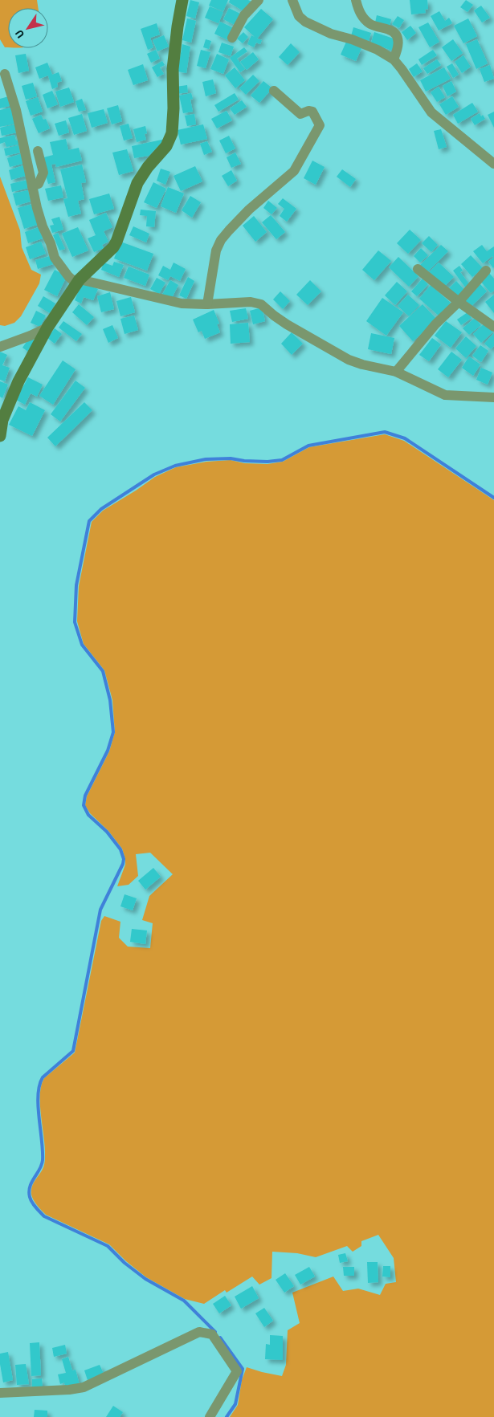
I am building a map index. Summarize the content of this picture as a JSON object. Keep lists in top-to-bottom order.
{
  "north": "bottom left"
}
